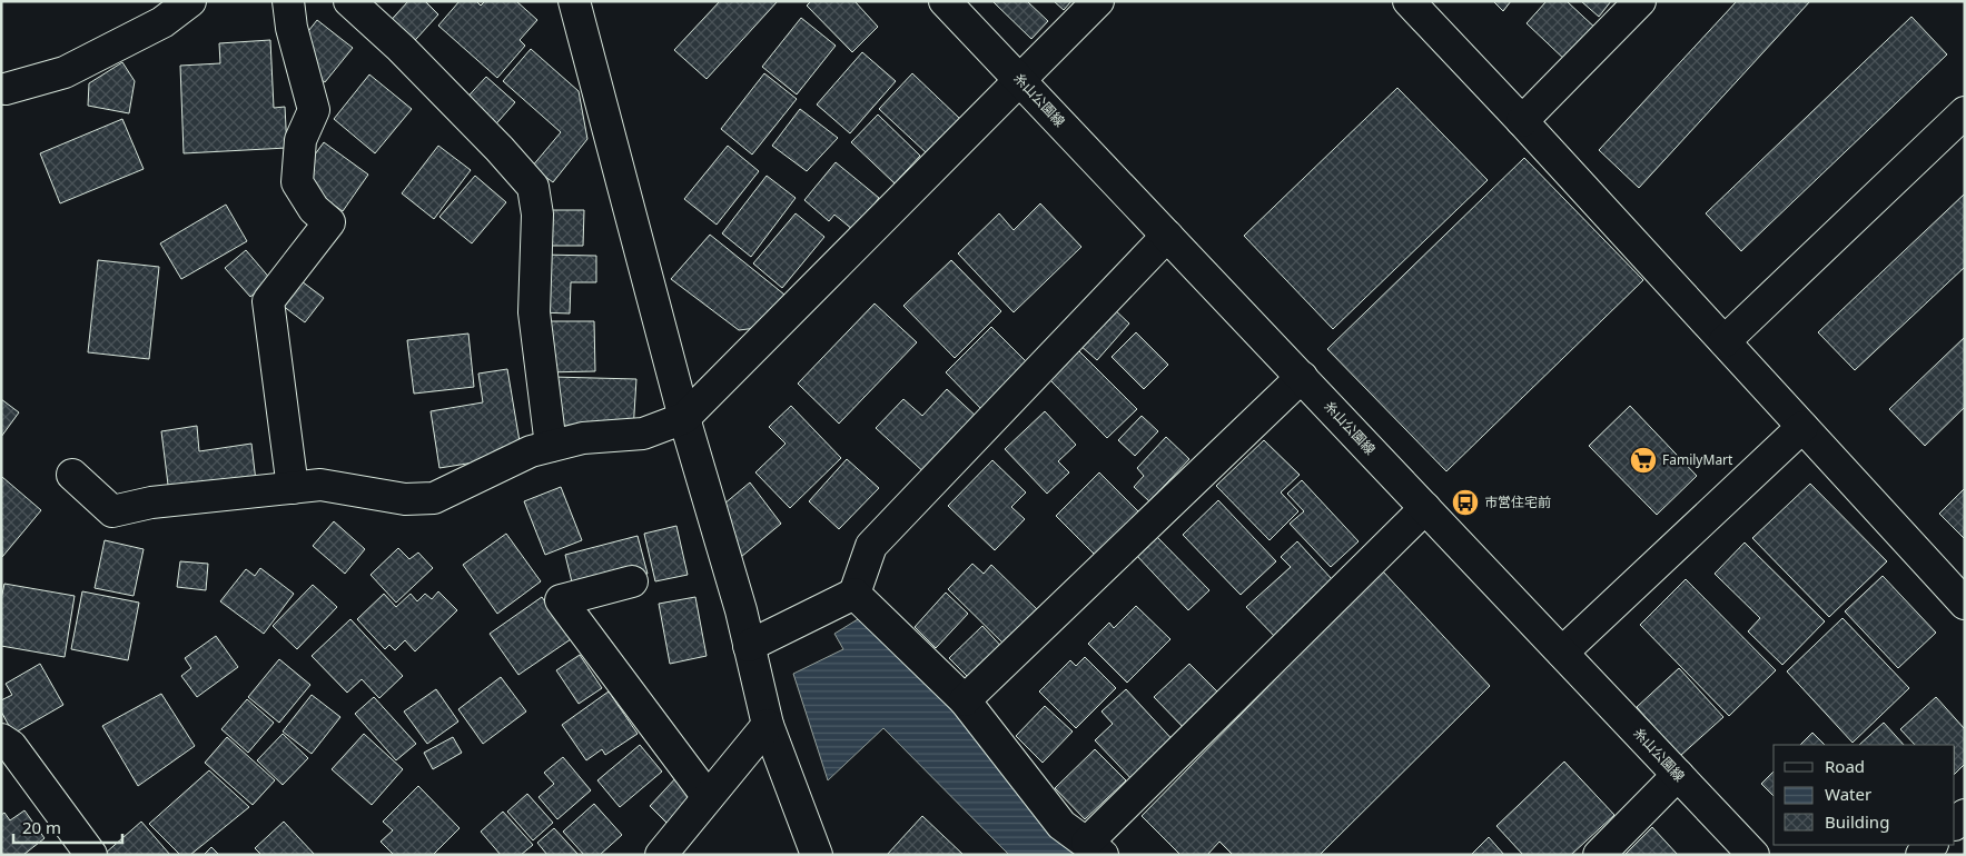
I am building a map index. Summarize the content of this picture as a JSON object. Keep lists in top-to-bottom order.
{
  "streets": {
    "street": ["糸山公園線"]
  },
  "places": {
    "supermarket": ["FamilyMart"],
    "bus stop": ["市営住宅前"]
  },
  "legend": ["Road", "Water", "Building"],
  "scale_bar": "20 m"
}
